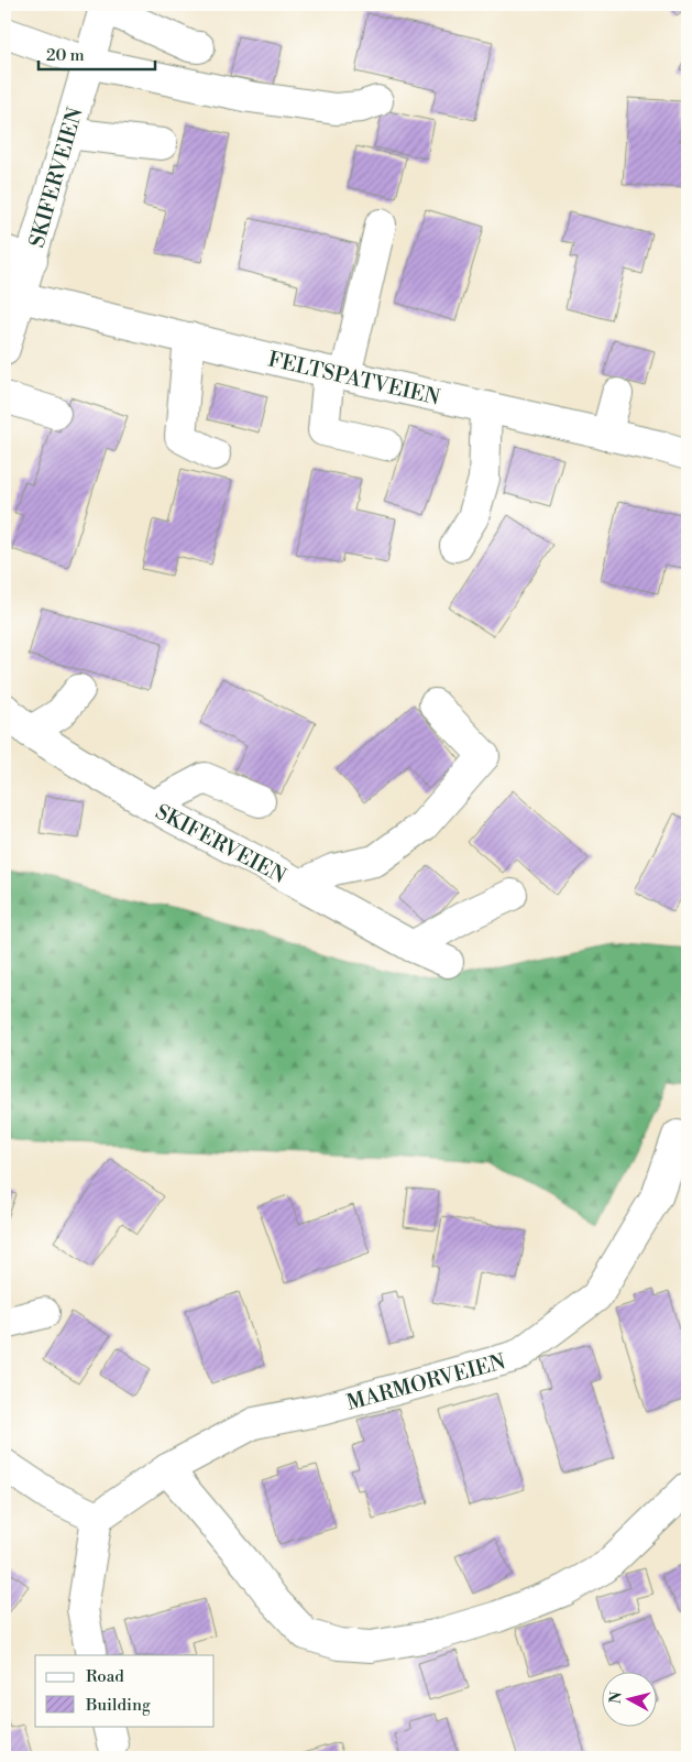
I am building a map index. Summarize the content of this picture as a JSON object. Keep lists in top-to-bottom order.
{
  "streets": {
    "street": ["SKIFERVEIEN", "FELTSPATVEIEN", "MARMORVEIEN"]
  },
  "crossings": [
    ["SKIFERVEIEN", "FELTSPATVEIEN"]
  ],
  "legend": ["Road", "Building"],
  "scale_bar": "20 m",
  "north": "left"
}
